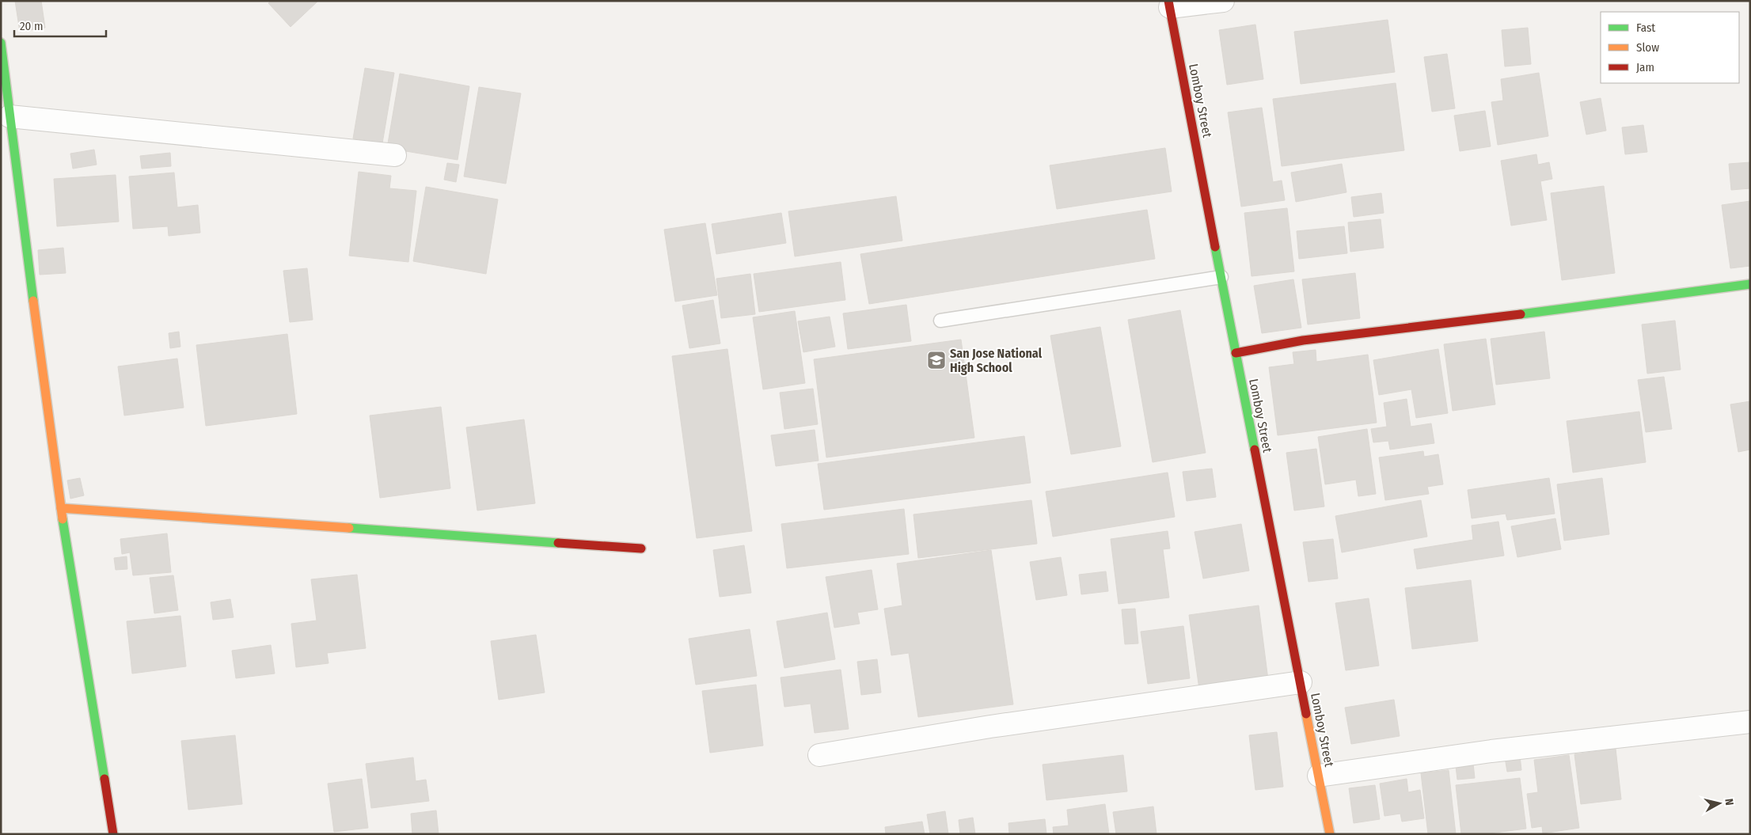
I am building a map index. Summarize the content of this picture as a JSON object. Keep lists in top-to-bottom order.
{
  "streets": {
    "street": ["Lomboy Street"]
  },
  "places": {
    "school or university": ["San Jose National High School"]
  },
  "legend": ["Fast", "Slow", "Jam"],
  "scale_bar": "20 m",
  "north": "right"
}
